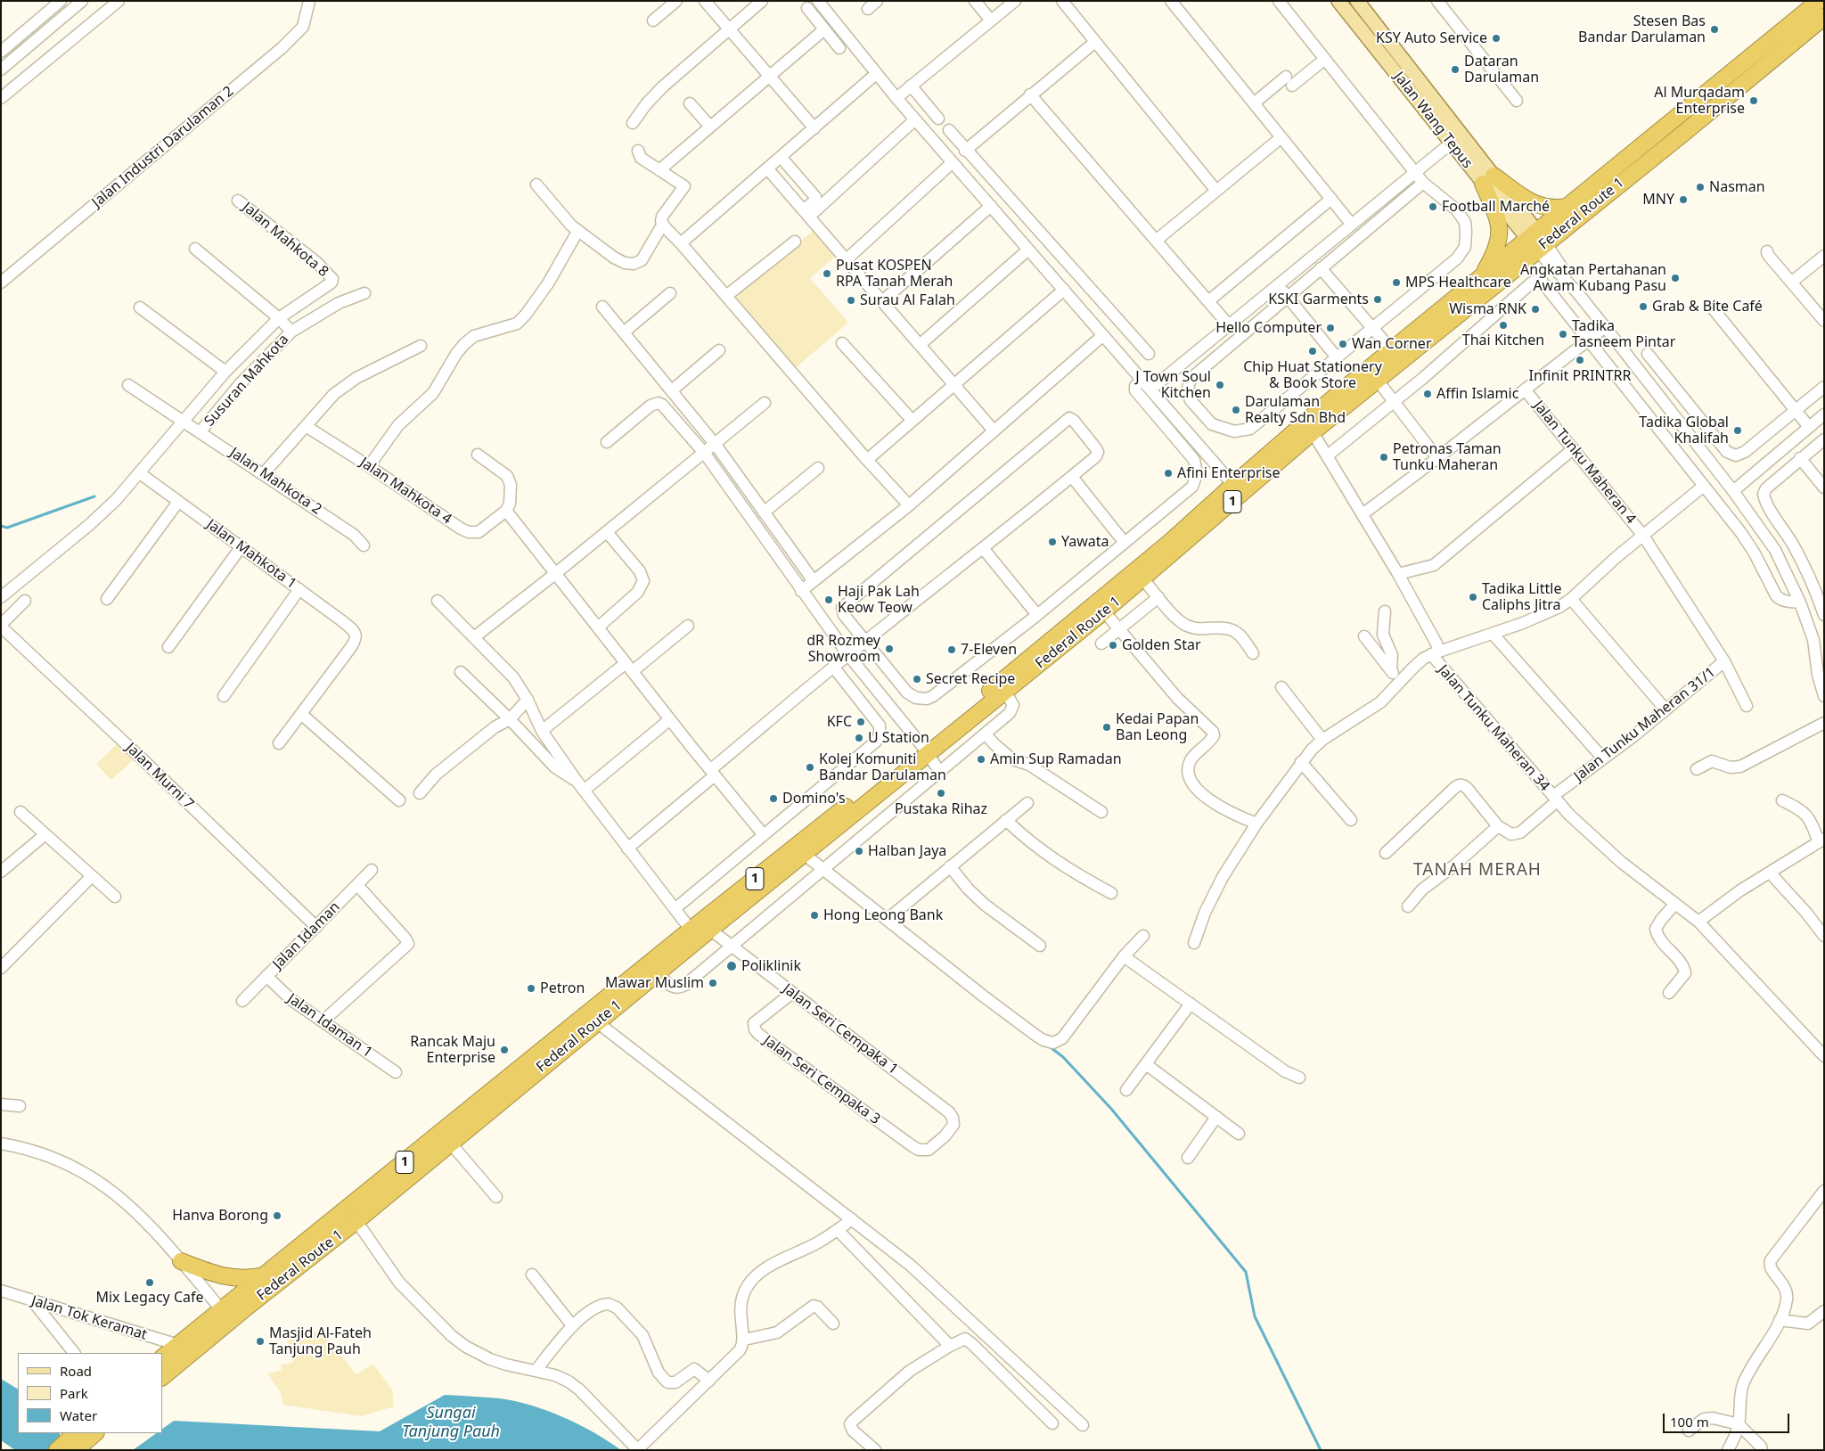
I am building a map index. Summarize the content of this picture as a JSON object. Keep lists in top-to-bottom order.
{
  "streets": {
    "highway": ["Federal Route 1", "1"],
    "main road": ["Jalan Wang Tepus"],
    "street": [
      "Jalan Industri Darulaman 2",
      "Jalan Mahkota 8",
      "Susuran Mahkota",
      "Jalan Tunku Maheran 4",
      "Jalan Mahkota 2",
      "Jalan Mahkota 4",
      "Jalan Mahkota 1",
      "Jalan Tunku Maheran 31/1",
      "Jalan Tunku Maheran 34",
      "Jalan Murni 7",
      "Jalan Idaman",
      "Jalan Idaman 1",
      "Jalan Seri Cempaka 1",
      "Jalan Seri Cempaka 3",
      "Jalan Tok Keramat"
    ]
  },
  "crossings": [
    ["Jalan Wang Tepus", "Federal Route 1"],
    ["Federal Route 1", "Jalan Tunku Maheran 34"],
    ["Federal Route 1", "Jalan Seri Cempaka 1"],
    ["Federal Route 1", "Jalan Tok Keramat"],
    ["Susuran Mahkota", "Jalan Mahkota 2"],
    ["Jalan Tunku Maheran 4", "Jalan Tunku Maheran 31/1"],
    ["Jalan Tunku Maheran 31/1", "Jalan Tunku Maheran 34"],
    ["Jalan Murni 7", "Jalan Idaman"],
    ["Jalan Idaman", "Jalan Idaman 1"],
    ["Jalan Seri Cempaka 1", "Jalan Seri Cempaka 3"]
  ],
  "districts": ["TANAH MERAH"],
  "water": ["Sungai Tanjung Pauh"],
  "places": [
    "Stesen Bas Bandar Darulaman",
    "KSY Auto Service",
    "Dataran Darulaman",
    "Al Murqadam Enterprise",
    "Nasman",
    "MNY",
    "Football Marché",
    "Pusat KOSPEN RPA Tanah Merah",
    "Angkatan Pertahanan Awam Kubang Pasu",
    "MPS Healthcare",
    "KSKI Garments",
    "Surau Al Falah",
    "Grab & Bite Café",
    "Wisma RNK",
    "Thai Kitchen",
    "Hello Computer",
    "Tadika Tasneem Pintar",
    "Wan Corner",
    "Chip Huat Stationery & Book Store",
    "Infinit PRINTRR",
    "J Town Soul Kitchen",
    "Affin Islamic",
    "Darulaman Realty Sdn Bhd",
    "Tadika Global Khalifah",
    "Petronas Taman Tunku Maheran",
    "Afini Enterprise",
    "Yawata",
    "Tadika Little Caliphs Jitra",
    "Haji Pak Lah Keow Teow",
    "Golden Star",
    "dR Rozmey Showroom",
    "7-Eleven",
    "Secret Recipe",
    "KFC",
    "Kedai Papan Ban Leong",
    "U Station",
    "Amin Sup Ramadan",
    "Kolej Komuniti Bandar Darulaman",
    "Pustaka Rihaz",
    "Domino's",
    "Halban Jaya",
    "Hong Leong Bank",
    "Poliklinik",
    "Mawar Muslim",
    "Petron",
    "Rancak Maju Enterprise",
    "Hanva Borong",
    "Mix Legacy Cafe",
    "Masjid Al-Fateh Tanjung Pauh"
  ],
  "legend": ["Road", "Park", "Water"],
  "scale_bar": "100 m"
}
